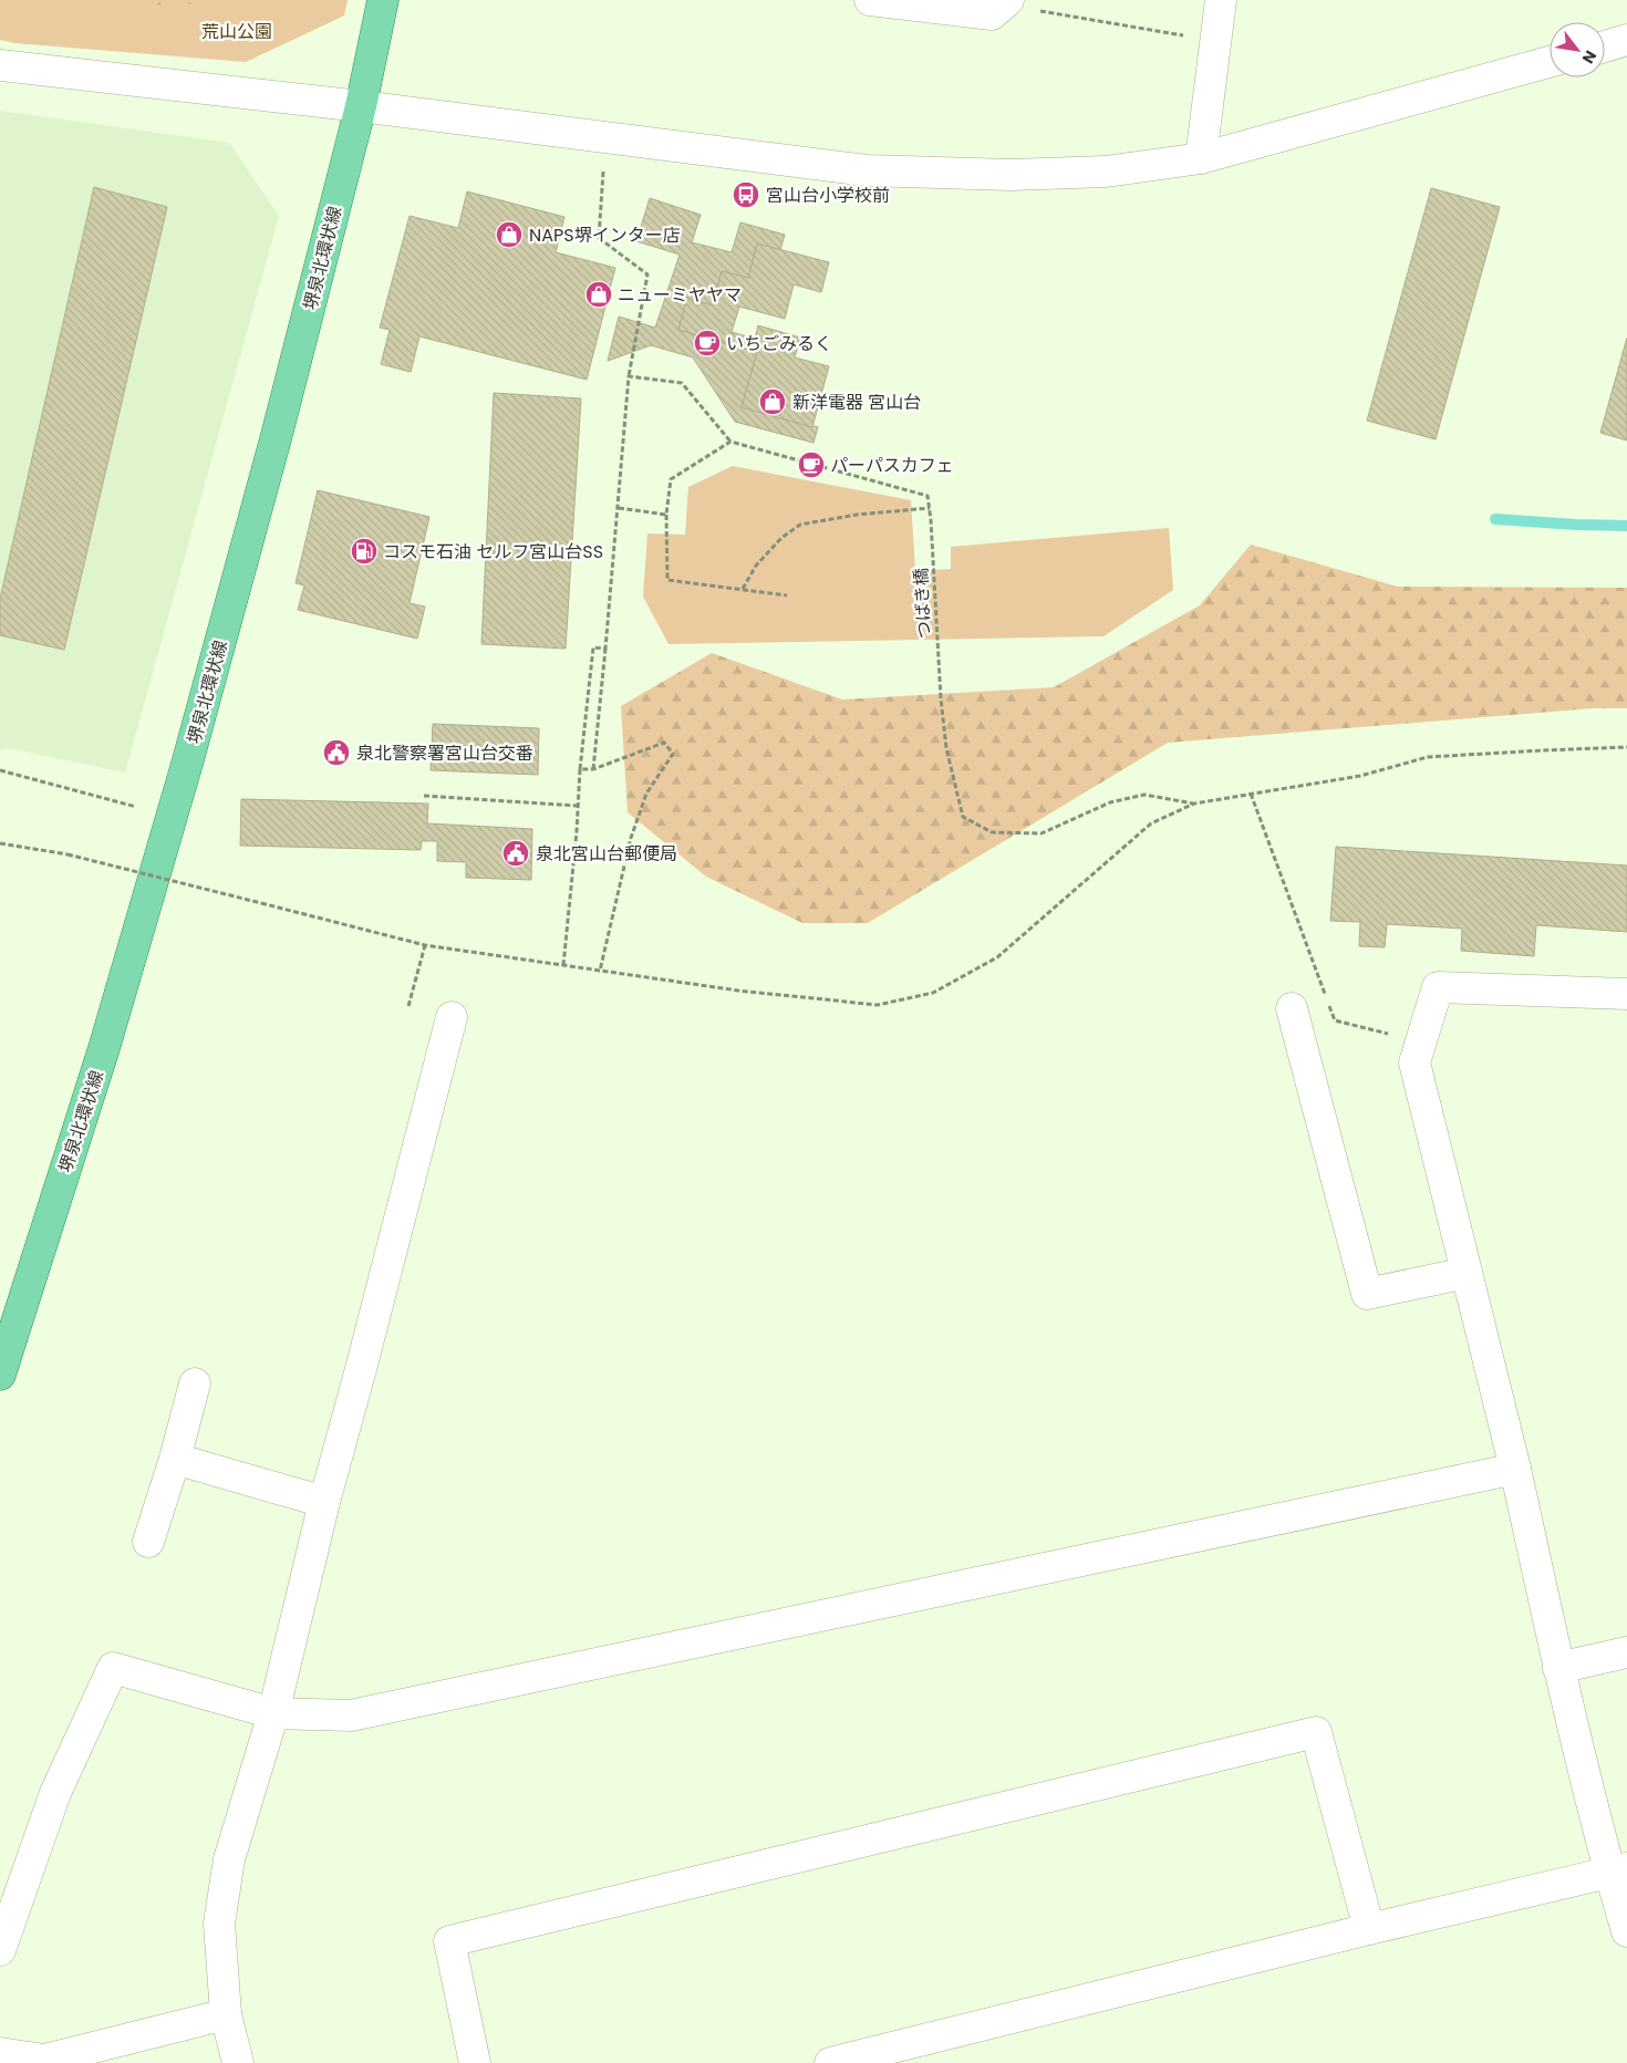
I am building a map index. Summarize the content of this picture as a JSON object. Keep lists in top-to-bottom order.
{
  "streets": {
    "main road": ["堺泉北環状線"],
    "path": ["つばき橋"]
  },
  "parks": ["荒山公園"],
  "places": {
    "bus stop": ["宮山台小学校前"],
    "shop": ["NAPS堺インター店", "ニューミヤヤマ", "新洋電器 宮山台"],
    "cafe": ["いちごみるく", "パーパスカフェ"],
    "fuel station": ["コスモ石油 セルフ宮山台SS"],
    "public building": ["泉北警察署宮山台交番", "泉北宮山台郵便局"]
  },
  "north": "bottom right"
}
